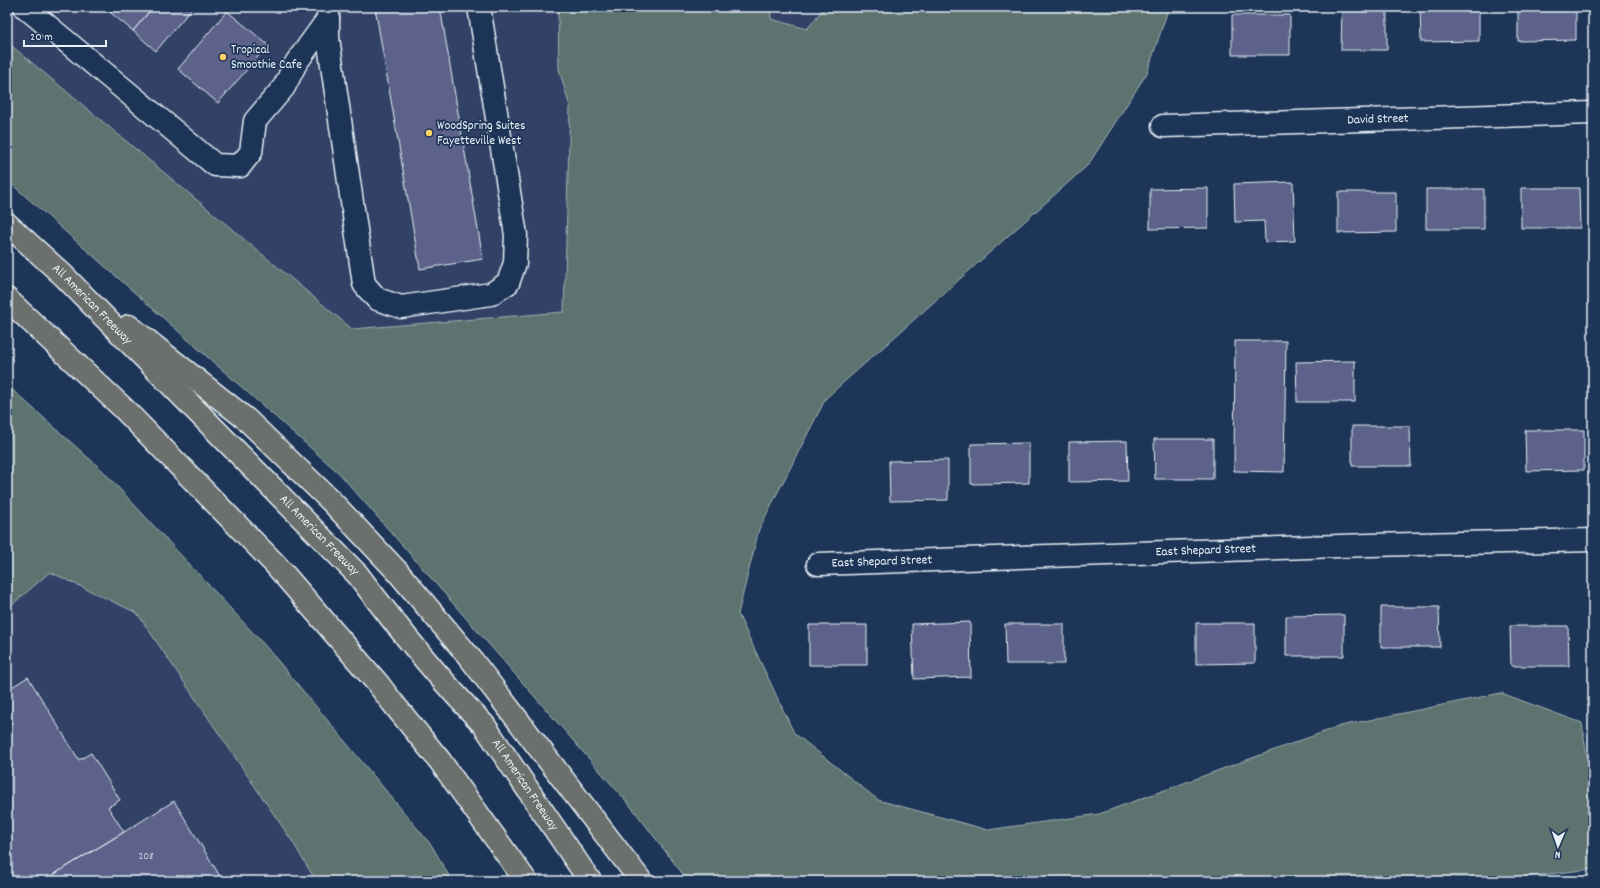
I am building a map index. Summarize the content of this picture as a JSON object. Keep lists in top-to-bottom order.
{
  "streets": {
    "highway": ["All American Freeway"],
    "street": ["David Street", "East Shepard Street"]
  },
  "places": ["Tropical Smoothie Cafe", "WoodSpring Suites Fayetteville West"],
  "house_numbers": ["208"],
  "scale_bar": "20 m",
  "north": "bottom"
}
